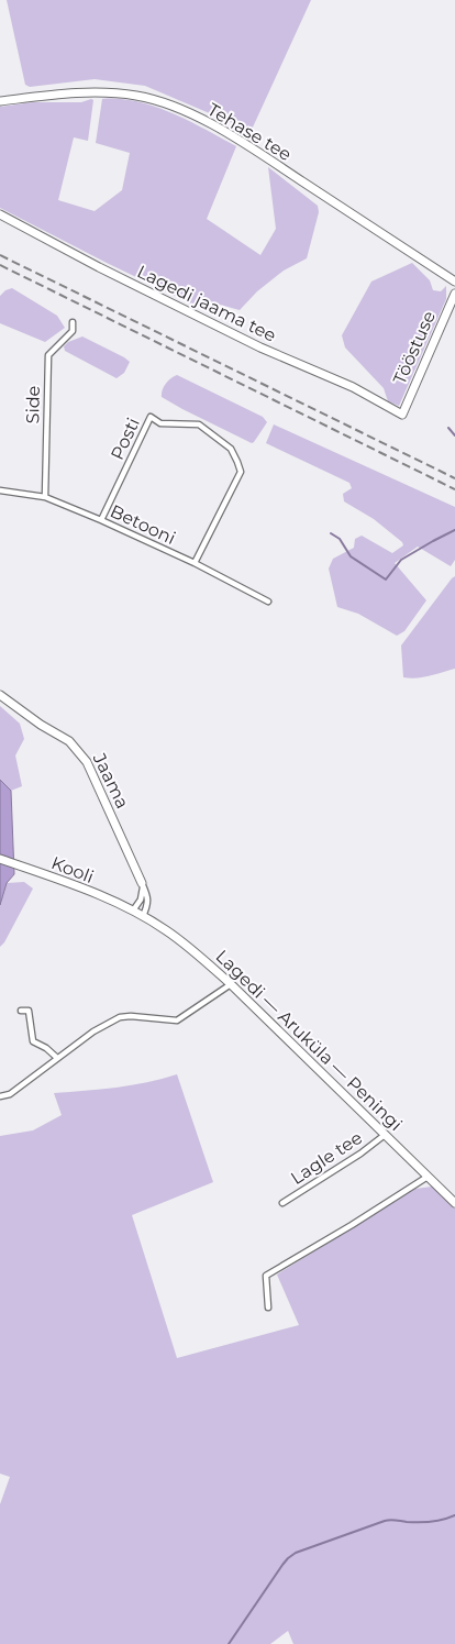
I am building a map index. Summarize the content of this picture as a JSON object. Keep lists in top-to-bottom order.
{
  "streets": {
    "street": [
      "Tehase tee",
      "Lagedi jaama tee",
      "Tööstuse",
      "Side",
      "Posti",
      "Betooni",
      "Jaama",
      "Kooli",
      "Lagedi — Aruküla — Peningi",
      "Lagle tee"
    ]
  },
  "crossings": [
    ["Lagedi jaama tee", "Tööstuse"],
    ["Side", "Betooni"],
    ["Posti", "Betooni"],
    ["Jaama", "Lagedi — Aruküla — Peningi"],
    ["Kooli", "Lagedi — Aruküla — Peningi"],
    ["Lagedi — Aruküla — Peningi", "Lagle tee"]
  ]
}
